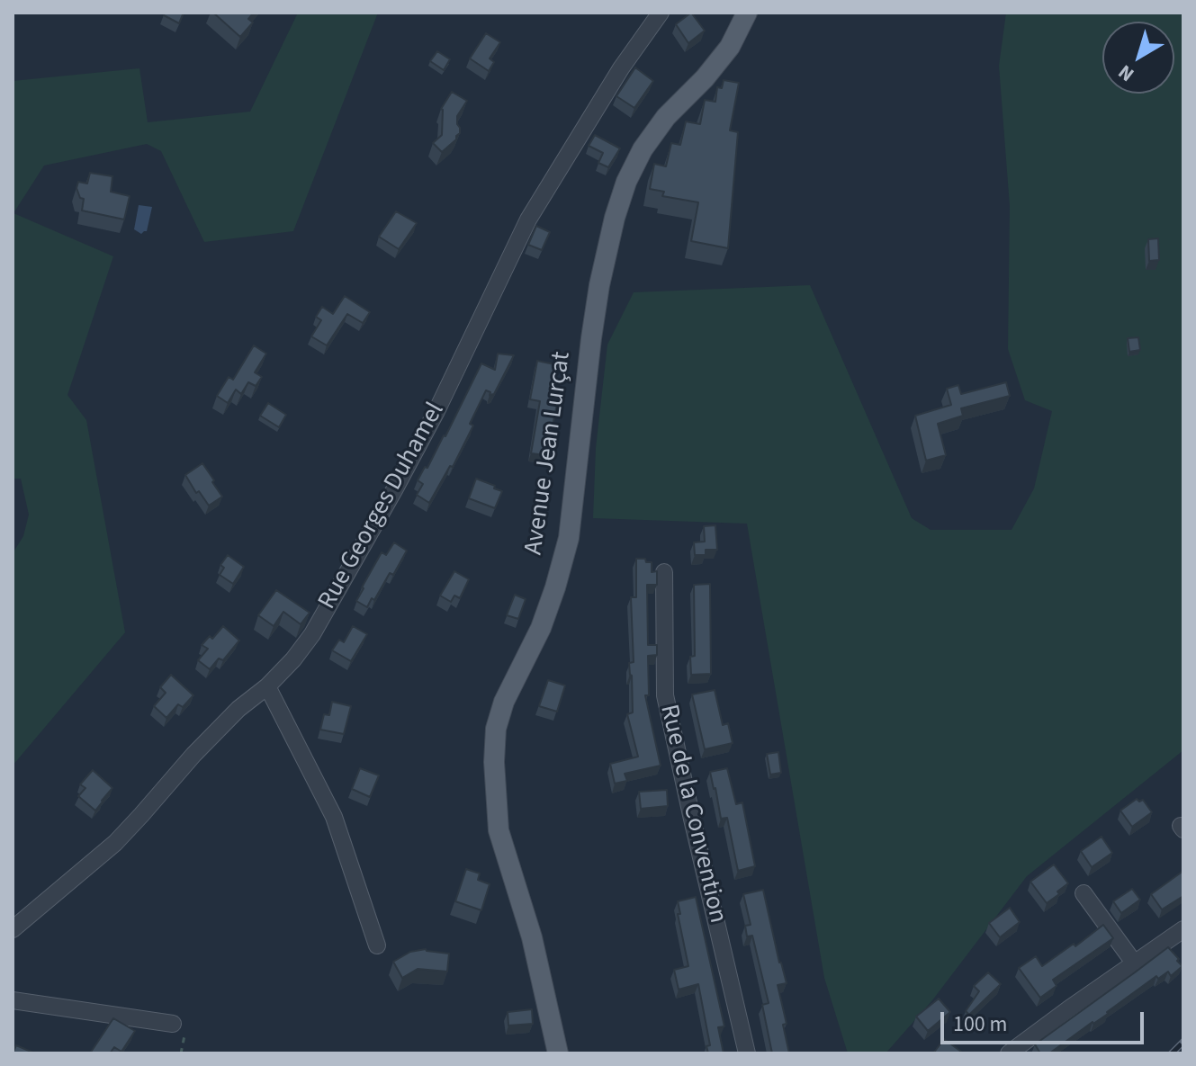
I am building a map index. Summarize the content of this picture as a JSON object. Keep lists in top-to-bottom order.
{
  "streets": {
    "main road": ["Avenue Jean Lurçat"],
    "street": ["Rue Georges Duhamel", "Rue de la Convention"]
  },
  "scale_bar": "100 m",
  "north": "bottom left"
}
